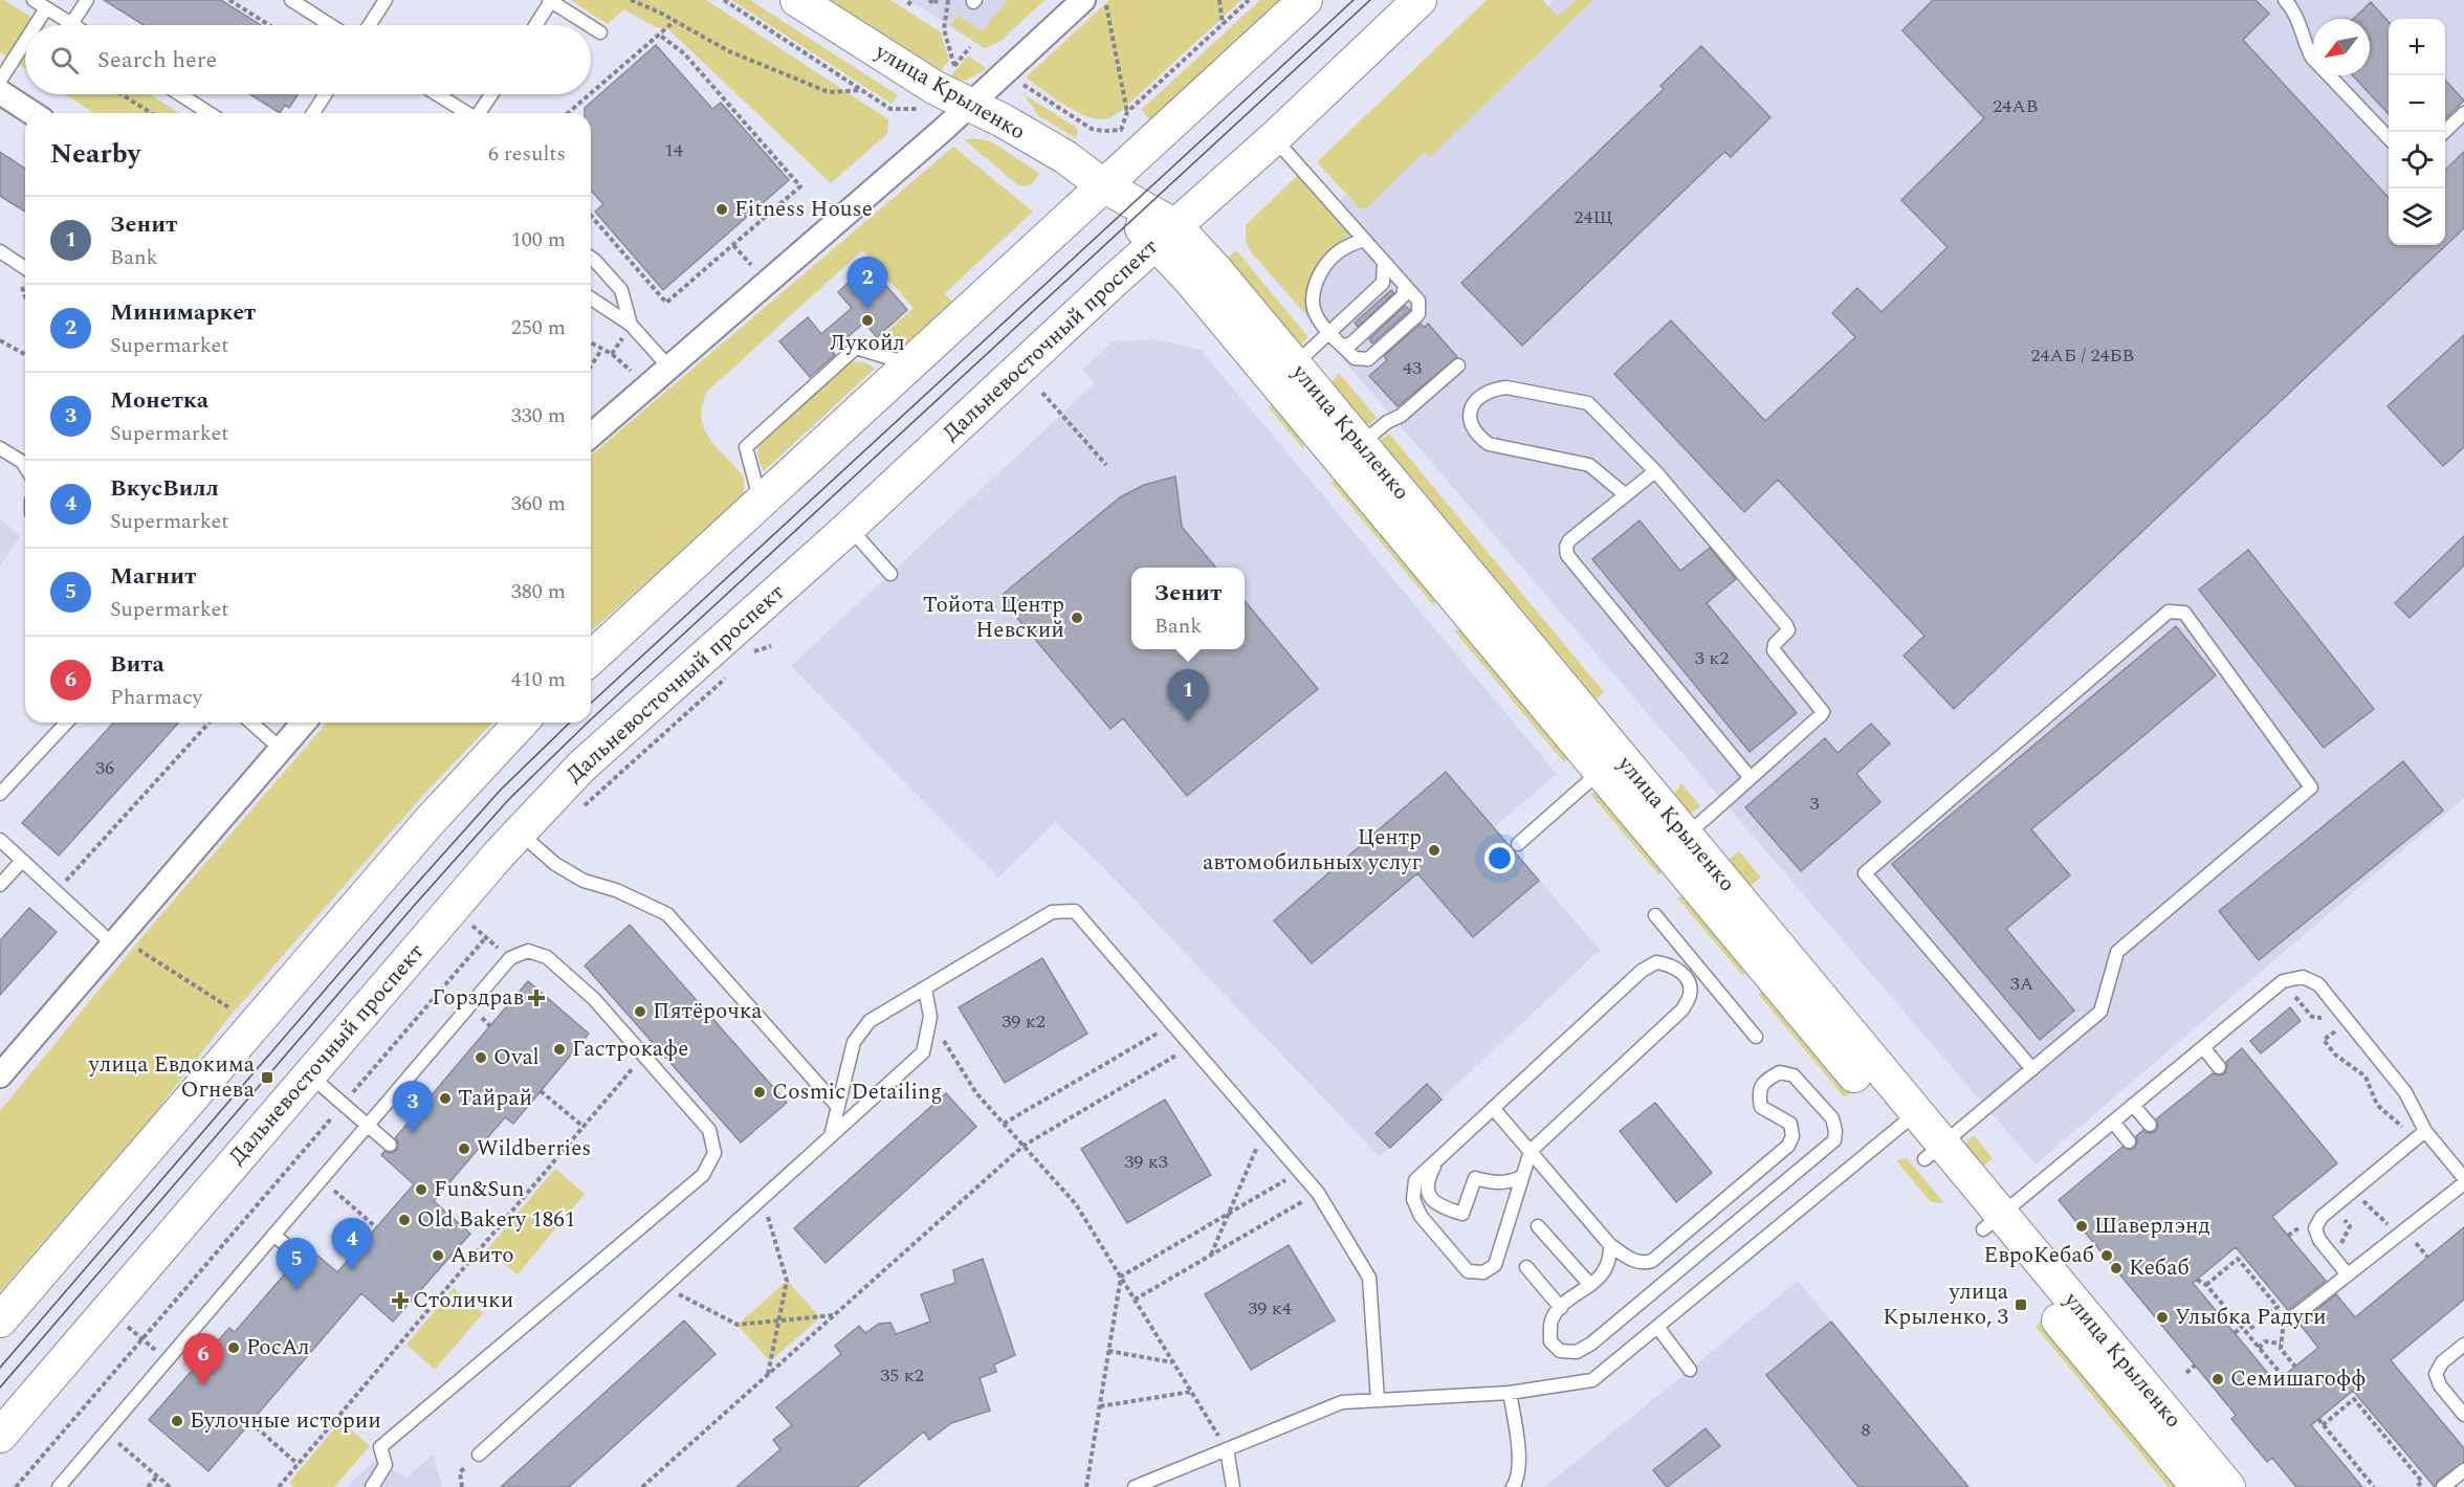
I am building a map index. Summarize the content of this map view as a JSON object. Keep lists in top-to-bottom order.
{
  "streets": {
    "main road": ["улица Крыленко", "Дальневосточный проспект"]
  },
  "crossings": [
    ["улица Крыленко", "Дальневосточный проспект"]
  ],
  "places": {
    "other": [
      "Fitness House",
      "Лукойл",
      "Тойота Центр Невский",
      "Центр автомобильных услуг",
      "Пятёрочка",
      "Гастрокафе",
      "Oval",
      "Cosmic Detailing",
      "Тайрай",
      "Wildberries",
      "Fun&Sun",
      "Old Bakery 1861",
      "Шаверлэнд",
      "Авито",
      "ЕвроКебаб",
      "Кебаб",
      "Улыбка Радуги",
      "РосАл",
      "Семишагофф",
      "Булочные истории"
    ],
    "health": ["Горздрав", "Столички"],
    "transit": ["улица Евдокима Огнева", "улица Крыленко, 3"]
  },
  "house_numbers": [
    "24АВ",
    "14",
    "24Щ",
    "24АБ / 24БВ",
    "43",
    "3 к2",
    "36",
    "3",
    "3А",
    "39 к2",
    "39 к3",
    "39 к4",
    "35 к2",
    "8"
  ],
  "north": "bottom left",
  "page": {
    "map_buttons": ["+", "−"],
    "search": "Search here",
    "heading": ["Nearby", "6 results"],
    "list": [
      {
        "mark": "1",
        "name": "Зенит",
        "note": "Bank",
        "value": "100 m"
      },
      {
        "mark": "2",
        "name": "Минимаркет",
        "note": "Supermarket",
        "value": "250 m"
      },
      {
        "mark": "3",
        "name": "Монетка",
        "note": "Supermarket",
        "value": "330 m"
      },
      {
        "mark": "4",
        "name": "ВкусВилл",
        "note": "Supermarket",
        "value": "360 m"
      },
      {
        "mark": "5",
        "name": "Магнит",
        "note": "Supermarket",
        "value": "380 m"
      },
      {
        "mark": "6",
        "name": "Вита",
        "note": "Pharmacy",
        "value": "410 m"
      }
    ],
    "pins": [
      "2",
      "1",
      "3",
      "4",
      "5",
      "6"
    ],
    "popup": ["Зенит", "Bank"]
  }
}
